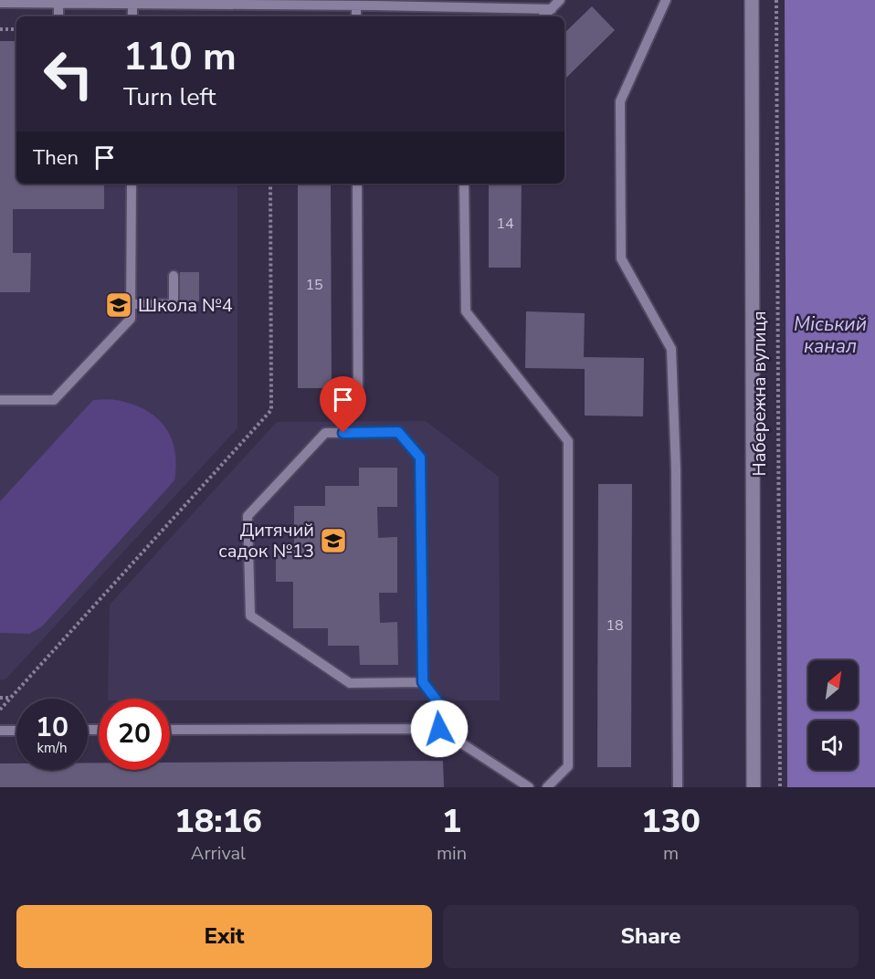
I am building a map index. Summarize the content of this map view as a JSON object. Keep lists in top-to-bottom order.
{
  "streets": {
    "street": ["Набережна вулиця"]
  },
  "water": ["Міський канал"],
  "places": {
    "school or university": ["Школа №4", "Дитячий садок №13"]
  },
  "house_numbers": ["14", "15", "18"],
  "north": "top right",
  "page": {
    "turn": ["110 m", "Turn left"],
    "then": "Then",
    "speed": "10 km/h",
    "limit": "20",
    "eta": [
      "18:16",
      "Arrival",
      "1",
      "min",
      "130",
      "m"
    ],
    "buttons": ["Exit", "Share"]
  }
}
